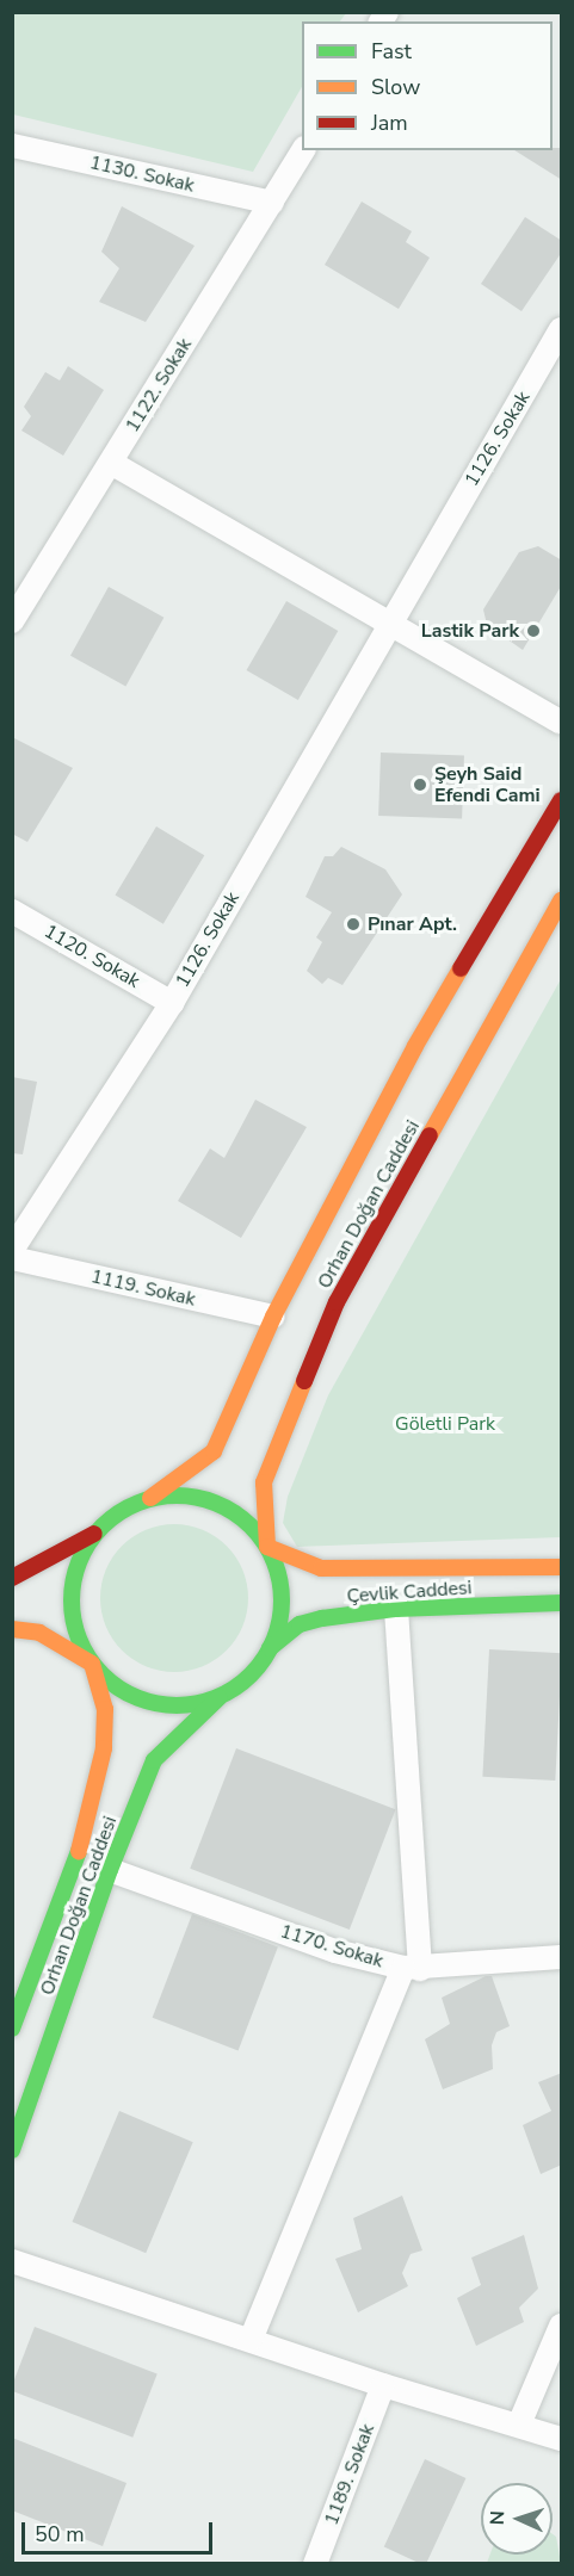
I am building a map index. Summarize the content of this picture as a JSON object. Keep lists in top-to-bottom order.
{
  "streets": {
    "main road": ["Orhan Doğan Caddesi", "Çevlik Caddesi"],
    "street": [
      "1130. Sokak",
      "1122. Sokak",
      "1126. Sokak",
      "1120. Sokak",
      "1119. Sokak",
      "1170. Sokak",
      "1189. Sokak"
    ]
  },
  "crossings": [
    ["1130. Sokak", "1122. Sokak"],
    ["1126. Sokak", "1120. Sokak"],
    ["Orhan Doğan Caddesi", "Çevlik Caddesi"],
    ["Orhan Doğan Caddesi", "1170. Sokak"]
  ],
  "parks": ["Göletli Park"],
  "places": ["Lastik Park", "Şeyh Said Efendi Cami", "Pınar Apt."],
  "legend": ["Fast", "Slow", "Jam"],
  "scale_bar": "50 m",
  "north": "left"
}
